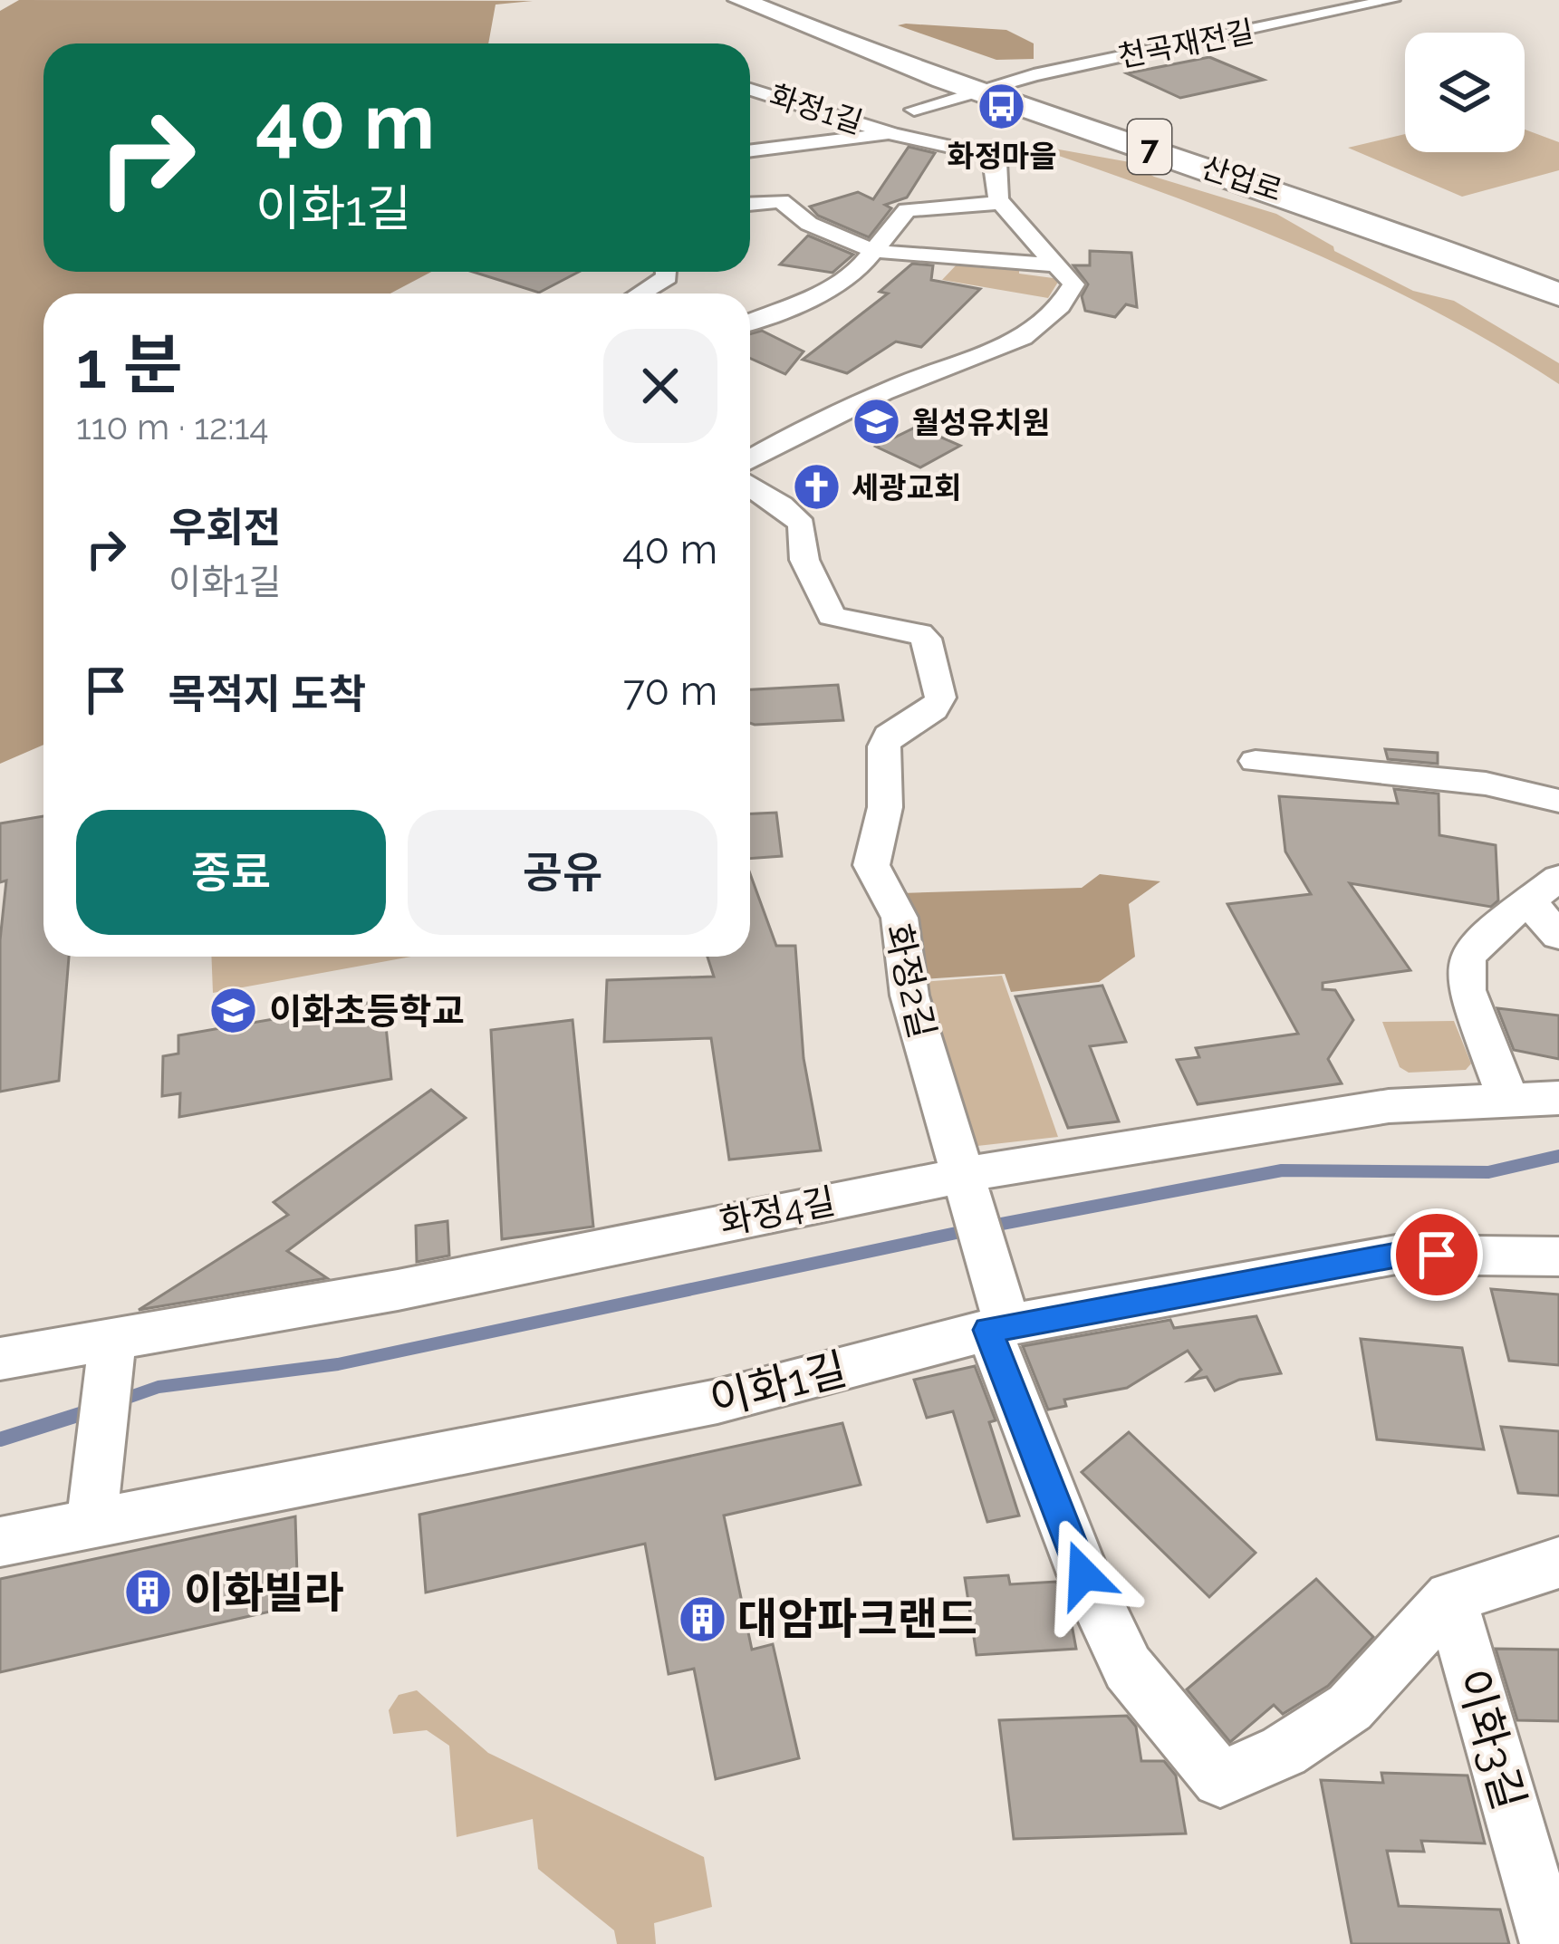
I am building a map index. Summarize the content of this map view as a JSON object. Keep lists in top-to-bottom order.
{
  "streets": {
    "main road": ["7", "산업로"],
    "street": [
      "천곡재전길",
      "화정1길",
      "화정2길",
      "화정4길",
      "이화1길",
      "이화3길"
    ]
  },
  "crossings": [
    ["천곡재전길", "화정1길"],
    ["천곡재전길", "산업로"],
    ["화정2길", "화정4길"],
    ["이화1길", "이화3길"]
  ],
  "places": {
    "bus stop": ["화정마을"],
    "school or university": ["월성유치원", "이화초등학교"],
    "church": ["세광교회"],
    "building": ["이화빌라", "대암파크랜드"]
  },
  "page": {
    "turn": ["40 m", "이화1길"],
    "heading": ["1 분", "110 m · 12:14"],
    "list": [
      {
        "name": "우회전",
        "note": "이화1길",
        "value": "40 m"
      },
      {
        "name": "목적지 도착",
        "value": "70 m"
      }
    ],
    "buttons": ["종료", "공유"]
  }
}
